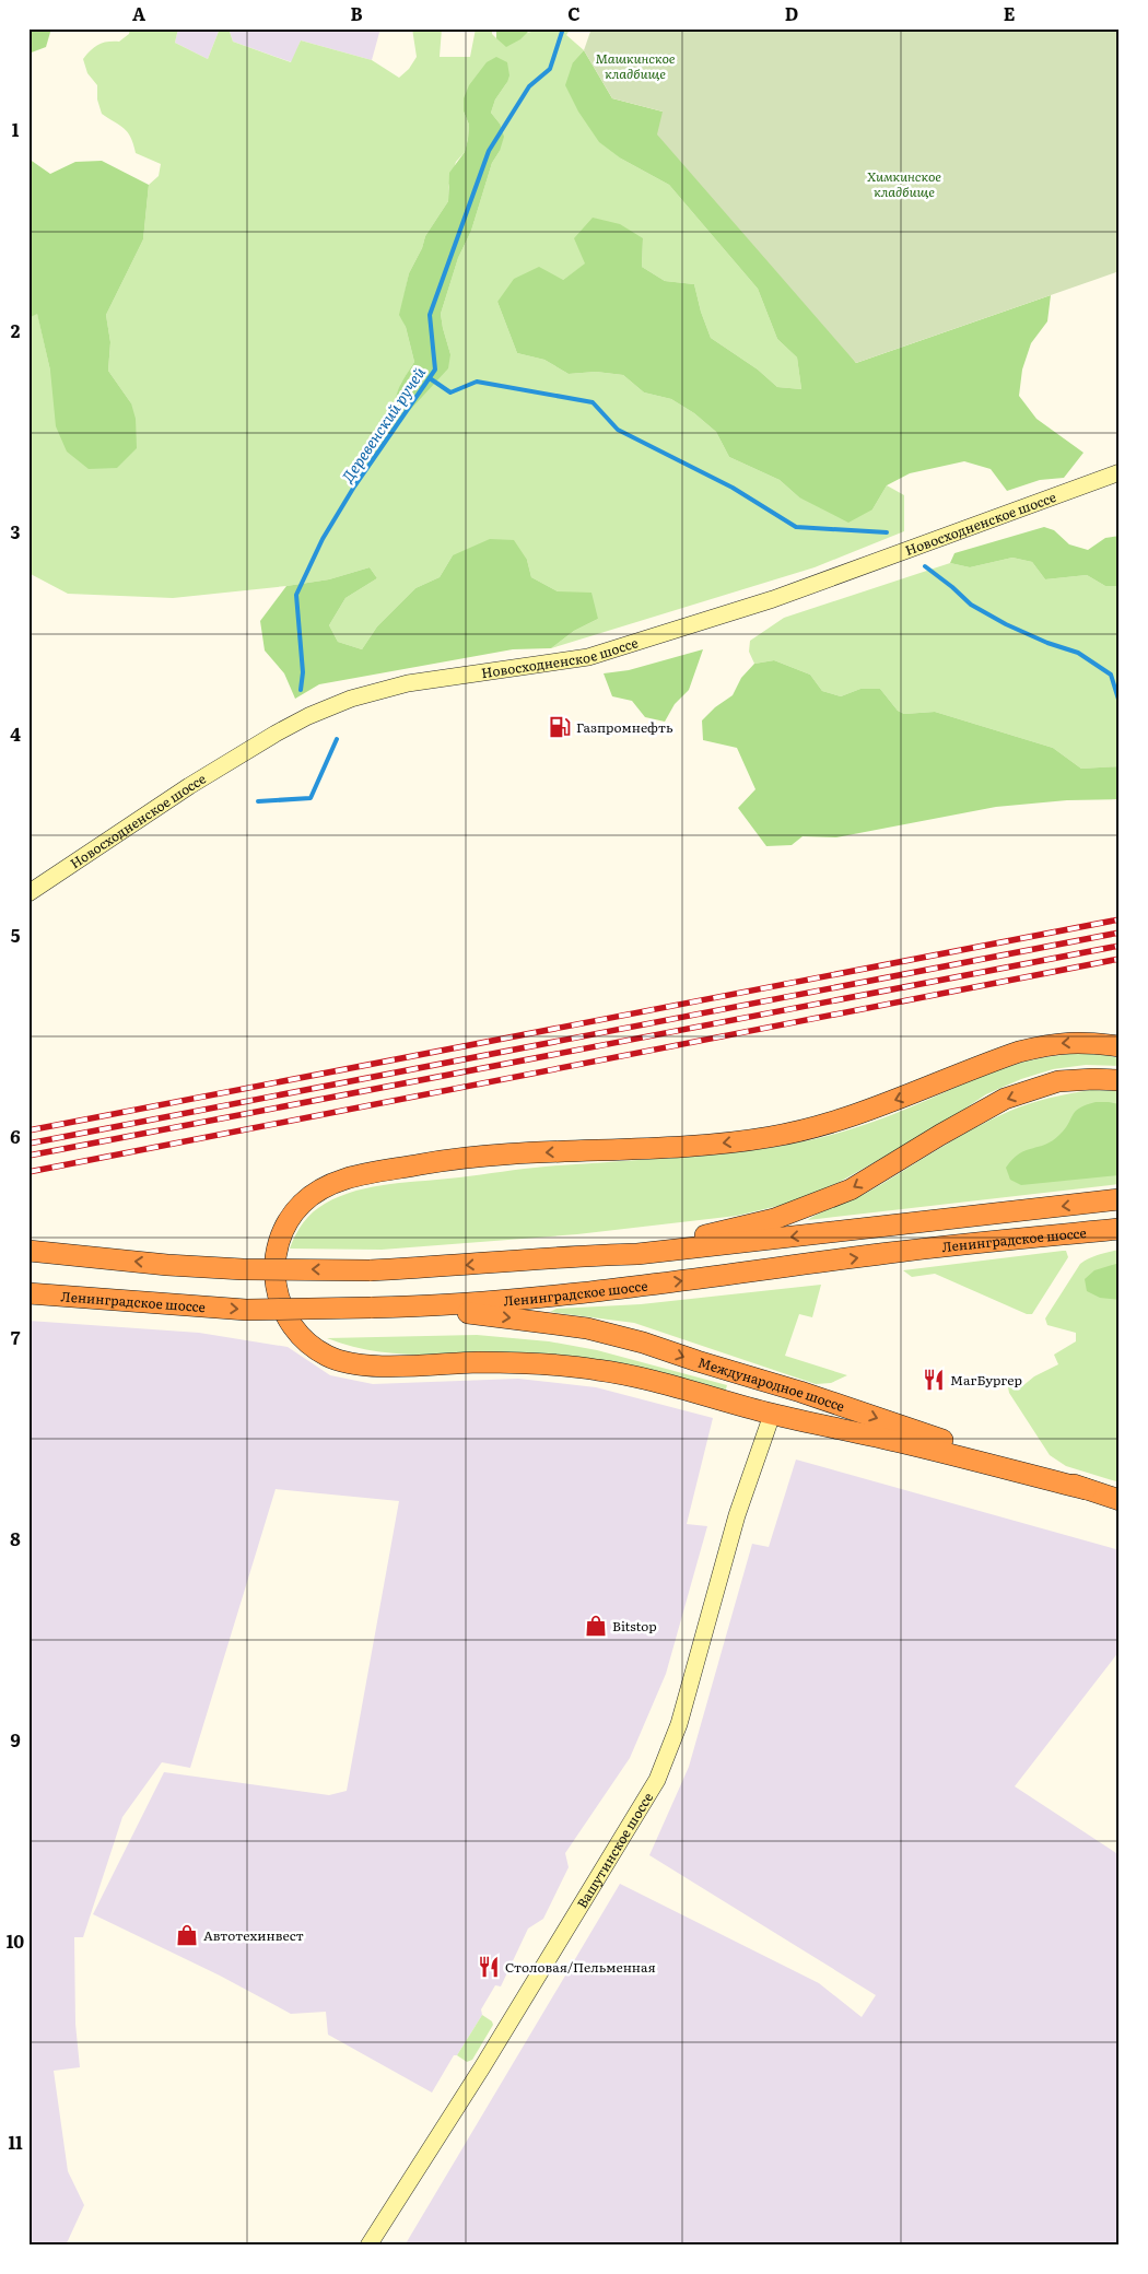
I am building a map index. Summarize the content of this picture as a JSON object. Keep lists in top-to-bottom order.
{
  "streets": {
    "highway": ["Ленинградское шоссе", "Международное шоссе"],
    "main road": ["Новосходненское шоссе", "Вашутинское шоссе"]
  },
  "crossings": [
    ["Ленинградское шоссе", "Международное шоссе"]
  ],
  "water": ["Деревенский ручей"],
  "parks": ["Машкинское кладбище", "Химкинское кладбище"],
  "places": {
    "fuel station": ["Газпромнефть"],
    "restaurant": ["МагБургер", "Столовая/Пельменная"],
    "shop": ["Bitstop", "Автотехинвест"]
  },
  "grid": {
    "columns": [
      "A",
      "B",
      "C",
      "D",
      "E"
    ],
    "rows": [
      "1",
      "2",
      "3",
      "4",
      "5",
      "6",
      "7",
      "8",
      "9",
      "10",
      "11"
    ]
  }
}
